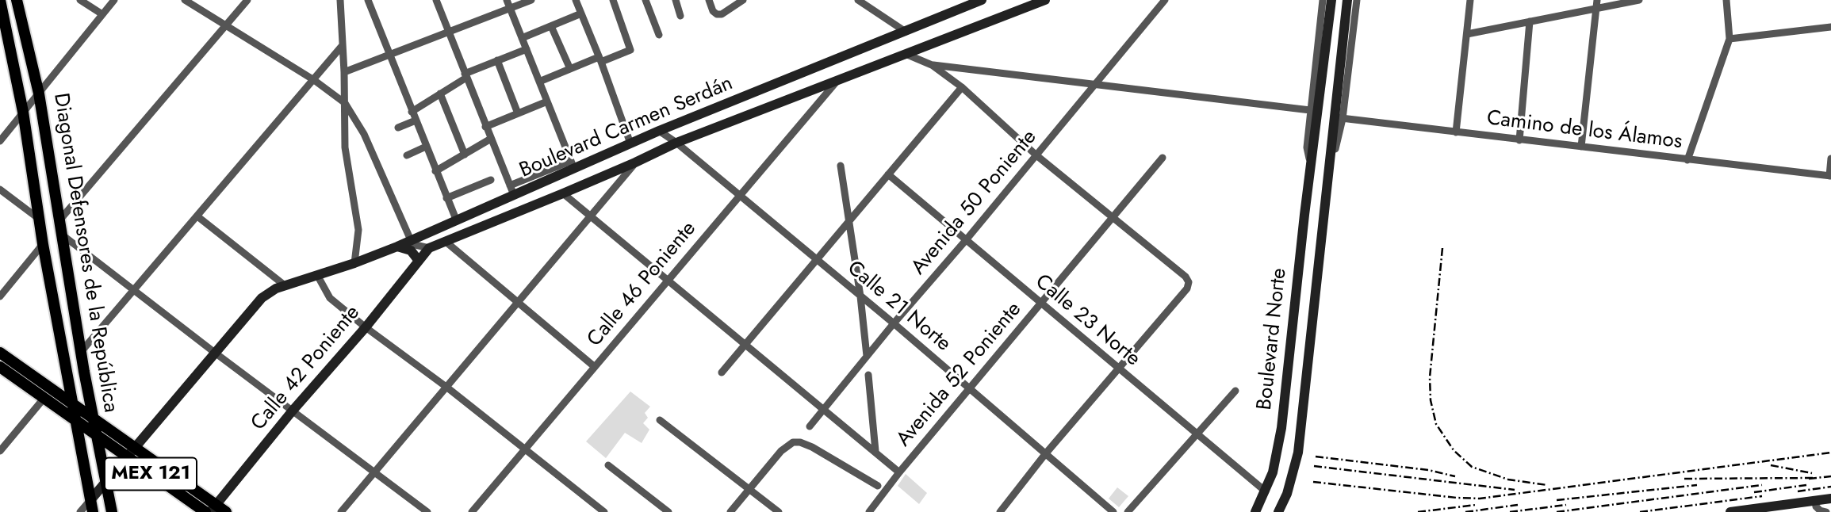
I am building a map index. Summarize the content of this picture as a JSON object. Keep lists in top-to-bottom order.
{
  "streets": {
    "main road": [
      "Boulevard Carmen Serdán",
      "Diagonal Defensores de la República",
      "Boulevard Norte",
      "Calle 42 Poniente",
      "MEX 121"
    ],
    "street": [
      "Camino de los Álamos",
      "Avenida 50 Poniente",
      "Calle 46 Poniente",
      "Calle 21 Norte",
      "Calle 23 Norte",
      "Avenida 52 Poniente"
    ]
  },
  "crossings": [
    ["Boulevard Carmen Serdán", "Diagonal Defensores de la República"],
    ["Boulevard Carmen Serdán", "Calle 46 Poniente"],
    ["Boulevard Carmen Serdán", "Calle 21 Norte"],
    ["Boulevard Carmen Serdán", "Calle 42 Poniente"],
    ["Boulevard Carmen Serdán", "MEX 121"],
    ["Camino de los Álamos", "Boulevard Norte"],
    ["Avenida 50 Poniente", "Calle 21 Norte"],
    ["Avenida 50 Poniente", "Calle 23 Norte"],
    ["Diagonal Defensores de la República", "MEX 121"],
    ["Calle 46 Poniente", "Calle 21 Norte"],
    ["Calle 21 Norte", "Avenida 52 Poniente"],
    ["Calle 23 Norte", "Boulevard Norte"],
    ["Calle 23 Norte", "Avenida 52 Poniente"],
    ["Calle 42 Poniente", "MEX 121"]
  ]
}
